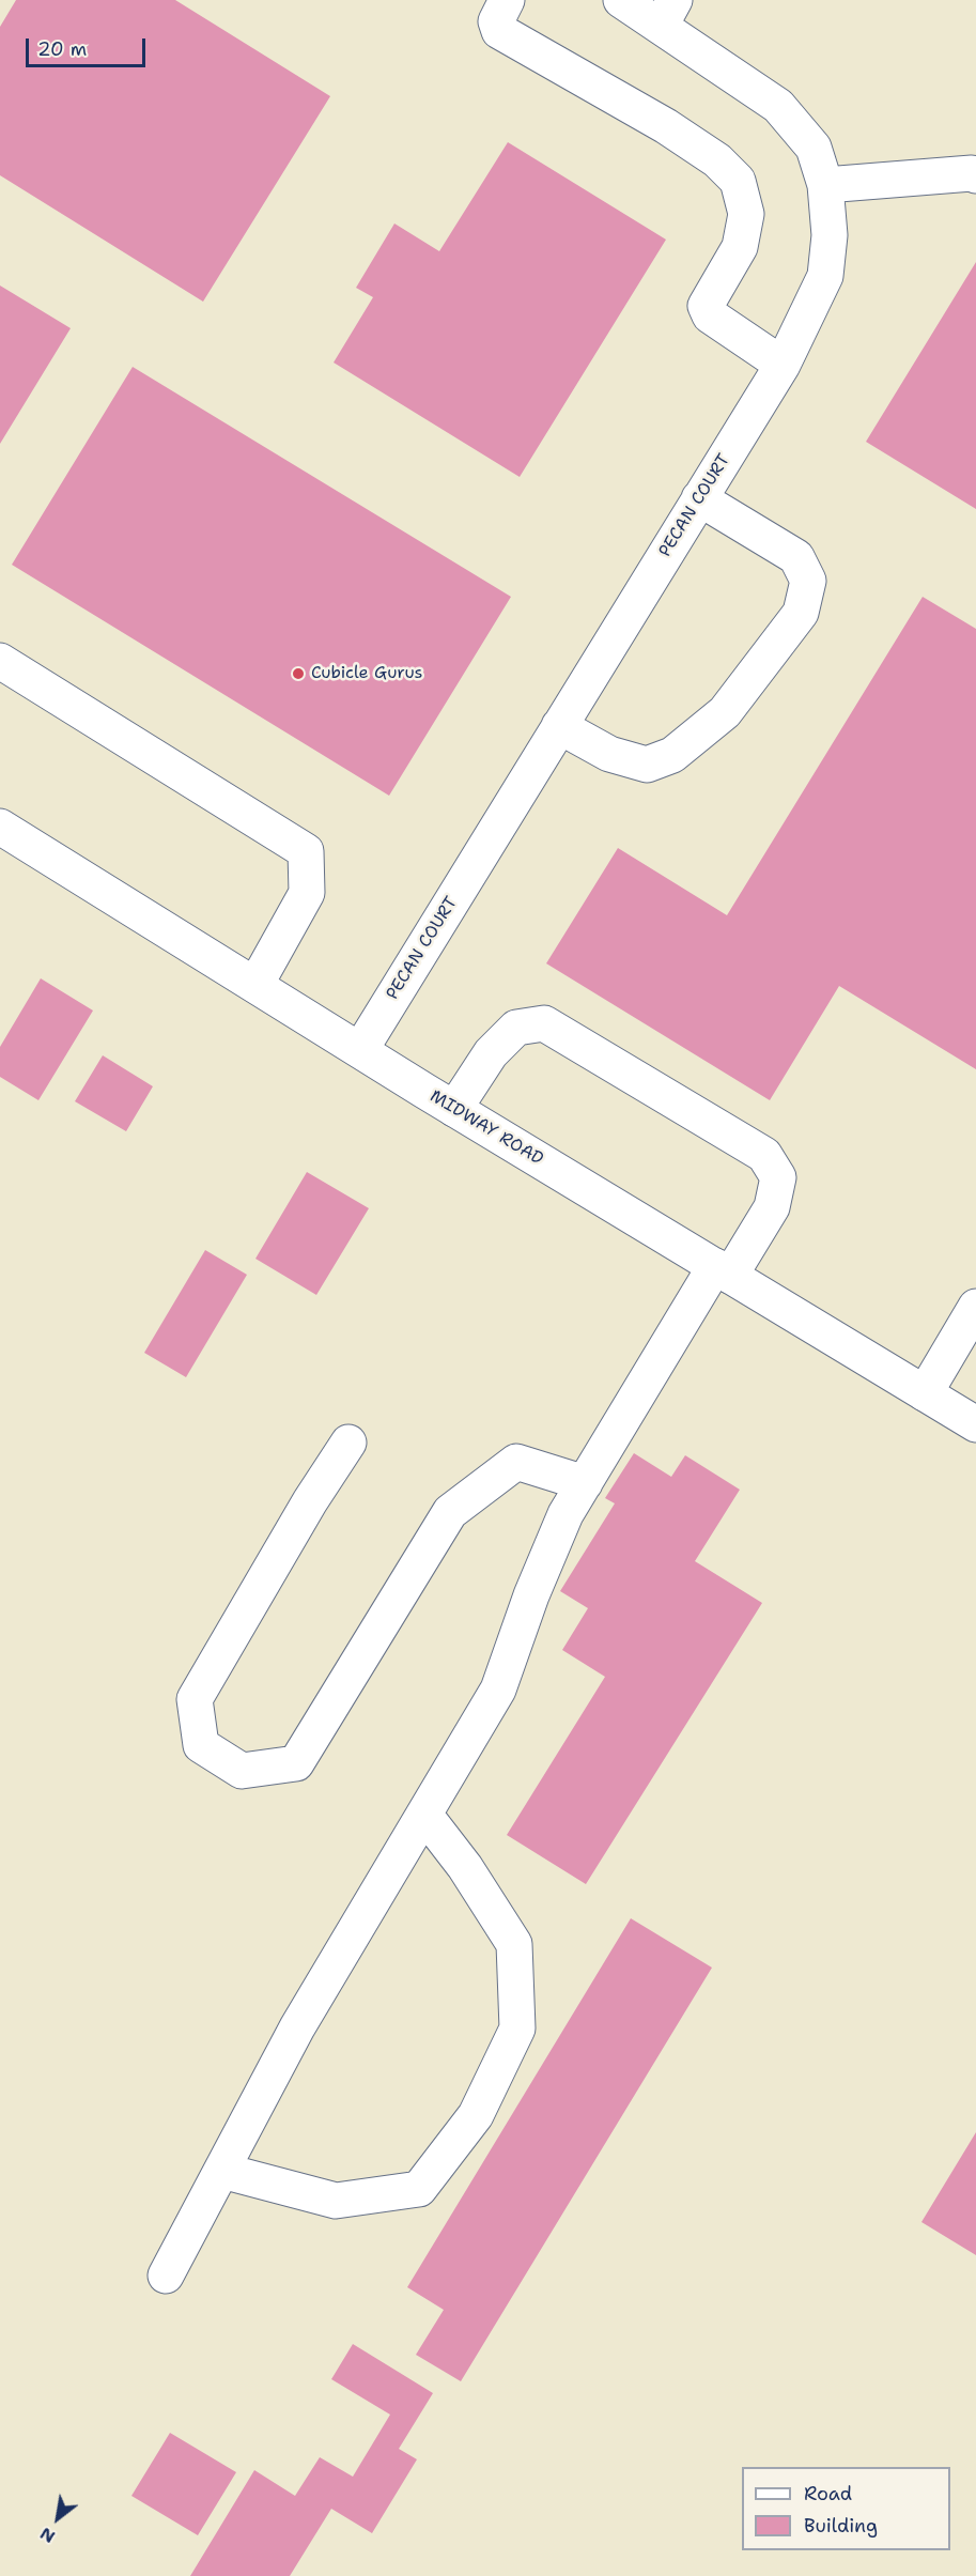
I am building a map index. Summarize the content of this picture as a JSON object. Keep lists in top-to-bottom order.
{
  "streets": {
    "street": ["PECAN COURT", "MIDWAY ROAD"]
  },
  "crossings": [
    ["PECAN COURT", "MIDWAY ROAD"]
  ],
  "places": ["Cubicle Gurus"],
  "legend": ["Road", "Building"],
  "scale_bar": "20 m",
  "north": "bottom left"
}
